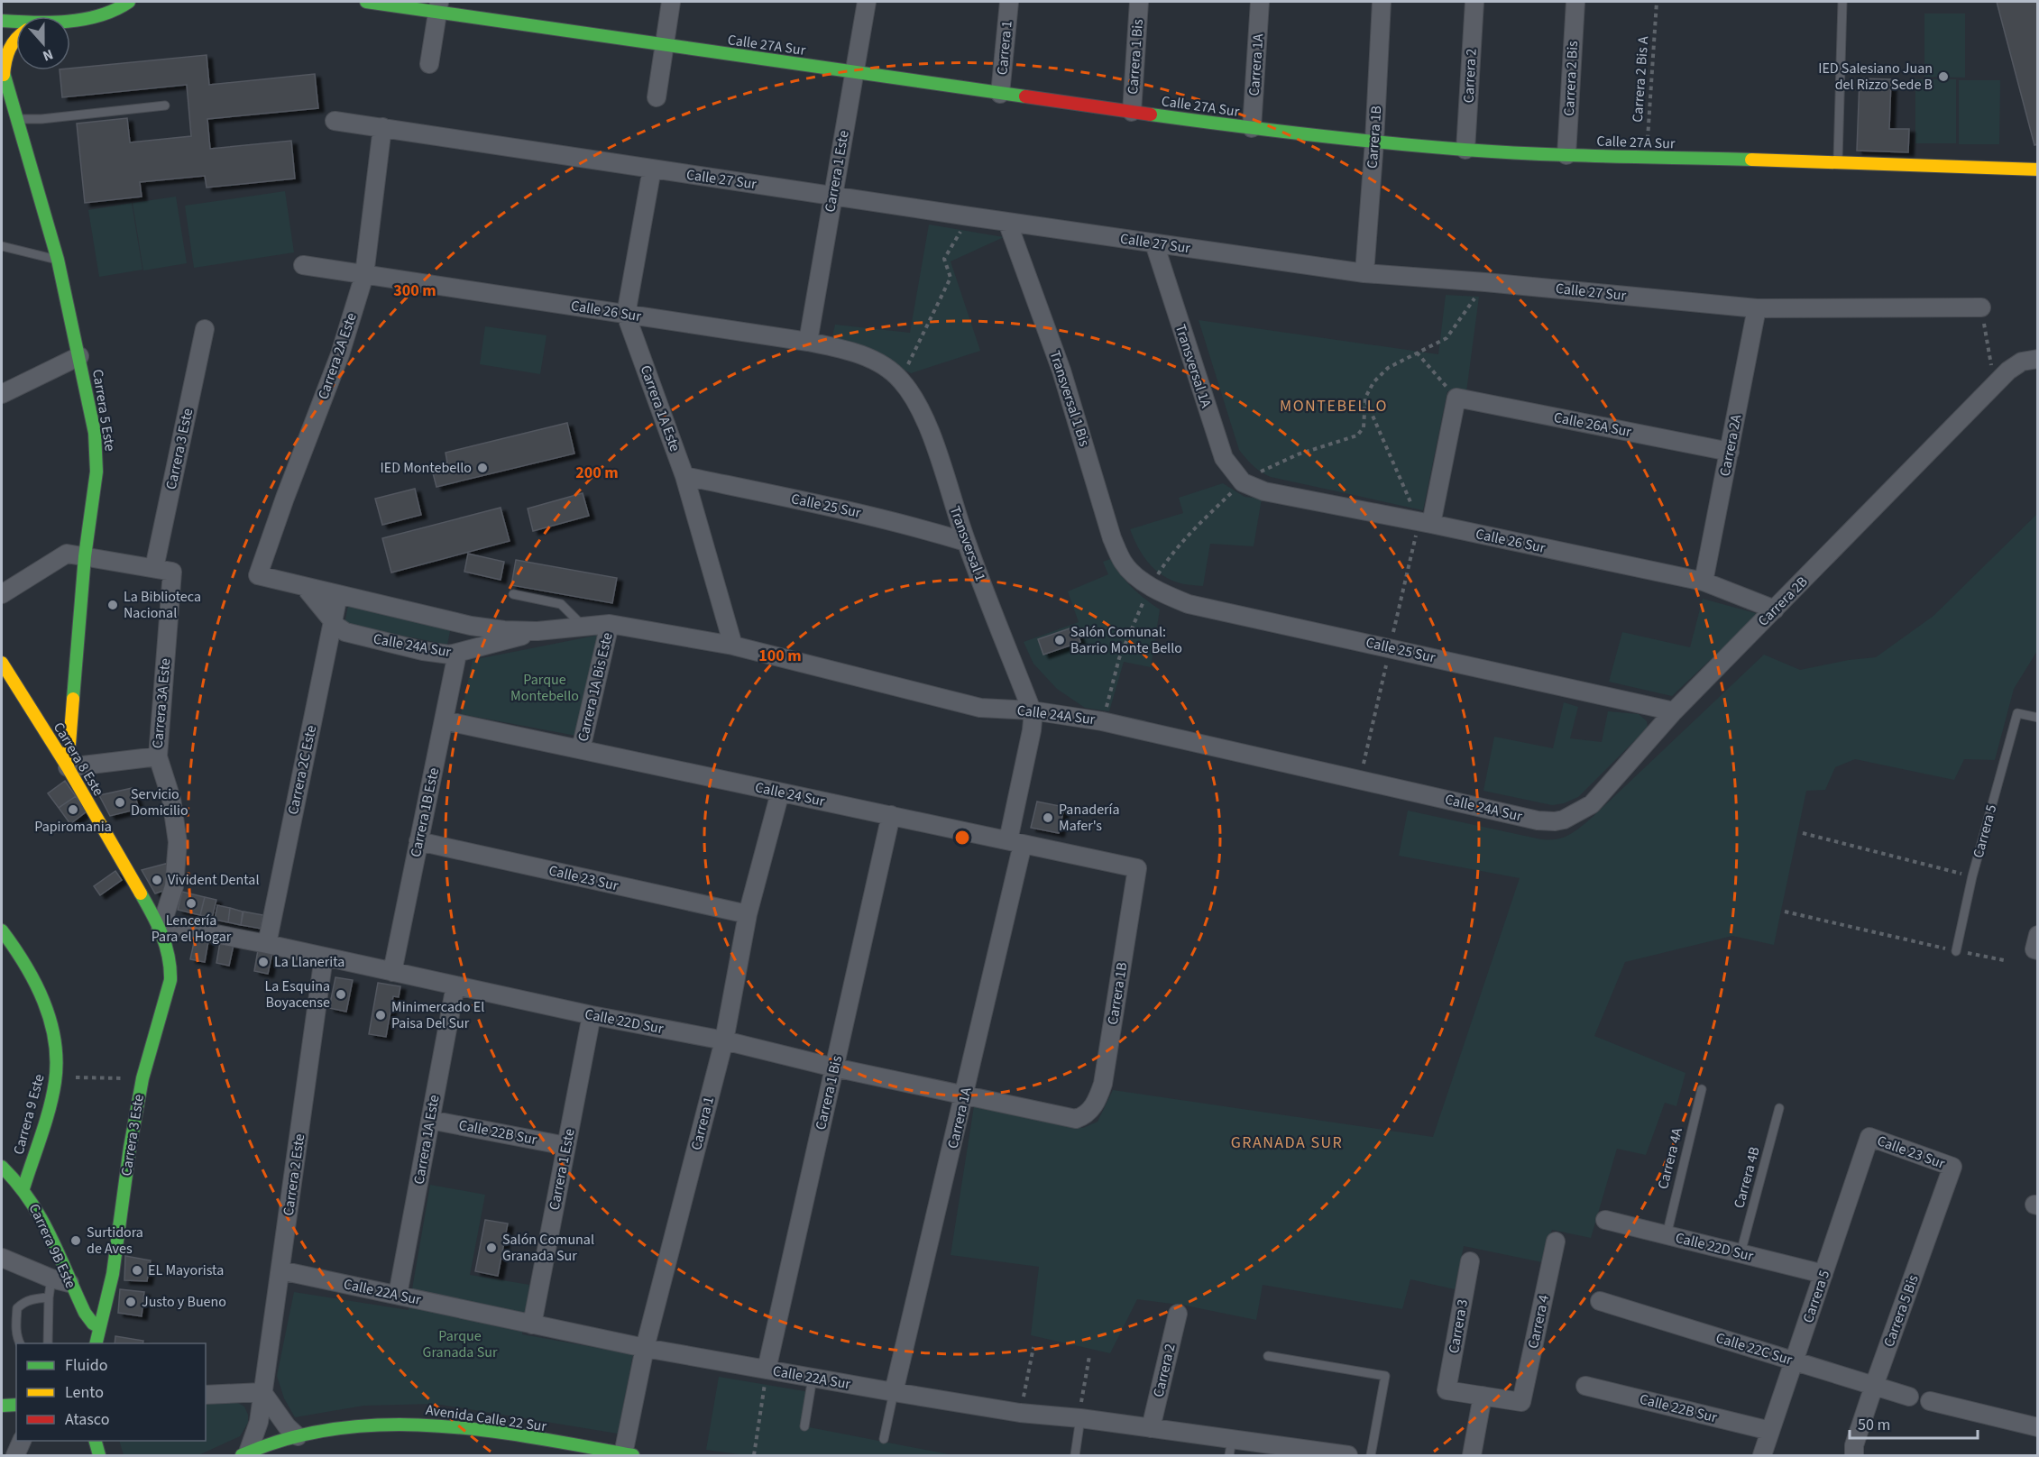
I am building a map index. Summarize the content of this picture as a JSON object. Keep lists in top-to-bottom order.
{
  "streets": {
    "street": [
      "Calle 27A Sur",
      "Carrera 1",
      "Carrera 1 Bis",
      "Carrera 1A",
      "Carrera 2",
      "Carrera 2 Bis",
      "Carrera 1B",
      "Carrera 1 Este",
      "Calle 27 Sur",
      "Calle 26 Sur",
      "Carrera 2A Este",
      "Transversal 1A",
      "Transversal 1 Bis",
      "Carrera 1A Este",
      "Carrera 5 Este",
      "Calle 26A Sur",
      "Carrera 2A",
      "Carrera 3 Este",
      "Calle 25 Sur",
      "Transversal 1",
      "Carrera 2B",
      "Calle 24A Sur",
      "Carrera 1A Bis Este",
      "Carrera 3A Este",
      "Carrera 8 Este",
      "Carrera 2C Este",
      "Calle 24 Sur",
      "Carrera 1B Este",
      "Carrera 5",
      "Calle 23 Sur",
      "Calle 22D Sur",
      "Carrera 9 Este",
      "Calle 22B Sur",
      "Carrera 2 Este",
      "Carrera 9B Este",
      "Calle 22A Sur",
      "Carrera 5 Bis",
      "Carrera 4",
      "Carrera 3",
      "Calle 22C Sur",
      "Avenida Calle 22 Sur"
    ],
    "lane": ["Carrera 4A", "Carrera 4B"],
    "path": ["Carrera 2 Bis A"]
  },
  "crossings": [
    ["Calle 27A Sur", "Carrera 1"],
    ["Calle 27A Sur", "Carrera 1 Bis"],
    ["Calle 27A Sur", "Carrera 1A"],
    ["Calle 27A Sur", "Carrera 2"],
    ["Calle 27A Sur", "Carrera 2 Bis"],
    ["Calle 27A Sur", "Carrera 2 Bis A"],
    ["Calle 27A Sur", "Carrera 1B"],
    ["Calle 27A Sur", "Carrera 1 Este"],
    ["Carrera 1", "Calle 24 Sur"],
    ["Carrera 1", "Calle 23 Sur"],
    ["Carrera 1", "Calle 22D Sur"],
    ["Carrera 1", "Calle 22A Sur"],
    ["Carrera 1", "Avenida Calle 22 Sur"],
    ["Carrera 1 Bis", "Calle 24 Sur"],
    ["Carrera 1 Bis", "Calle 22D Sur"],
    ["Carrera 1 Bis", "Calle 22A Sur"],
    ["Carrera 1A", "Transversal 1"],
    ["Carrera 1A", "Calle 24A Sur"],
    ["Carrera 1A", "Calle 24 Sur"],
    ["Carrera 1A", "Calle 22D Sur"],
    ["Carrera 1A", "Calle 22A Sur"],
    ["Carrera 2", "Calle 22A Sur"],
    ["Carrera 1B", "Calle 27 Sur"],
    ["Carrera 1B", "Calle 24 Sur"],
    ["Carrera 1B", "Calle 22D Sur"],
    ["Carrera 1 Este", "Calle 27 Sur"],
    ["Carrera 1 Este", "Calle 26 Sur"],
    ["Carrera 1 Este", "Calle 22D Sur"],
    ["Carrera 1 Este", "Calle 22B Sur"],
    ["Carrera 1 Este", "Calle 22A Sur"],
    ["Calle 27 Sur", "Carrera 2A Este"],
    ["Calle 27 Sur", "Transversal 1A"],
    ["Calle 27 Sur", "Transversal 1 Bis"],
    ["Calle 27 Sur", "Carrera 2A"],
    ["Calle 26 Sur", "Carrera 2A Este"],
    ["Calle 26 Sur", "Transversal 1A"],
    ["Calle 26 Sur", "Carrera 1A Este"],
    ["Calle 26 Sur", "Carrera 2A"],
    ["Calle 26 Sur", "Transversal 1"],
    ["Calle 26 Sur", "Carrera 2B"],
    ["Carrera 2A Este", "Calle 24A Sur"],
    ["Transversal 1 Bis", "Calle 25 Sur"],
    ["Carrera 1A Este", "Calle 25 Sur"],
    ["Carrera 1A Este", "Calle 24A Sur"],
    ["Carrera 1A Este", "Calle 22D Sur"],
    ["Carrera 1A Este", "Calle 22B Sur"],
    ["Carrera 1A Este", "Calle 22A Sur"],
    ["Carrera 5 Este", "Carrera 8 Este"],
    ["Calle 26A Sur", "Carrera 2A"],
    ["Carrera 3 Este", "Carrera 3A Este"],
    ["Carrera 3 Este", "Carrera 8 Este"],
    ["Carrera 3 Este", "Calle 22D Sur"],
    ["Carrera 3 Este", "Carrera 9B Este"],
    ["Calle 25 Sur", "Transversal 1"],
    ["Calle 25 Sur", "Carrera 2B"],
    ["Transversal 1", "Calle 24A Sur"],
    ["Carrera 2B", "Calle 24A Sur"],
    ["Calle 24A Sur", "Carrera 1A Bis Este"],
    ["Calle 24A Sur", "Carrera 2C Este"],
    ["Calle 24A Sur", "Carrera 1B Este"],
    ["Carrera 1A Bis Este", "Calle 24 Sur"],
    ["Carrera 3A Este", "Carrera 8 Este"],
    ["Carrera 3A Este", "Calle 22D Sur"],
    ["Carrera 8 Este", "Calle 22D Sur"],
    ["Carrera 2C Este", "Calle 22D Sur"],
    ["Calle 24 Sur", "Carrera 1B Este"],
    ["Carrera 1B Este", "Calle 23 Sur"],
    ["Carrera 1B Este", "Calle 22D Sur"],
    ["Carrera 5", "Calle 23 Sur"],
    ["Carrera 5", "Calle 22D Sur"],
    ["Carrera 5", "Calle 22B Sur"],
    ["Carrera 5", "Calle 22C Sur"],
    ["Calle 23 Sur", "Carrera 5 Bis"],
    ["Calle 22D Sur", "Carrera 4A"],
    ["Calle 22D Sur", "Carrera 2 Este"],
    ["Calle 22D Sur", "Carrera 4B"],
    ["Carrera 9 Este", "Carrera 9B Este"],
    ["Carrera 2 Este", "Calle 22A Sur"],
    ["Carrera 2 Este", "Avenida Calle 22 Sur"],
    ["Carrera 5 Bis", "Calle 22C Sur"],
    ["Carrera 4", "Carrera 3"]
  ],
  "districts": ["MONTEBELLO", "GRANADA SUR"],
  "parks": ["Parque Montebello", "Parque Granada Sur"],
  "places": [
    "IED Salesiano Juan del Rizzo Sede B",
    "IED Montebello",
    "La Biblioteca Nacional",
    "Salón Comunal: Barrio Monte Bello",
    "Servicio Domicilio",
    "Papiromania",
    "Panadería Mafer's",
    "Vivident Dental",
    "Lencería Para el Hogar",
    "La Llanerita",
    "La Esquina Boyacense",
    "Minimercado El Paisa Del Sur",
    "Surtidora de Aves",
    "Salón Comunal Granada Sur",
    "EL Mayorista",
    "Justo y Bueno"
  ],
  "legend": ["Fluido", "Lento", "Atasco"],
  "scale_bar": "50 m",
  "north": "bottom",
  "rings": ["300 m", "200 m", "100 m"]
}
